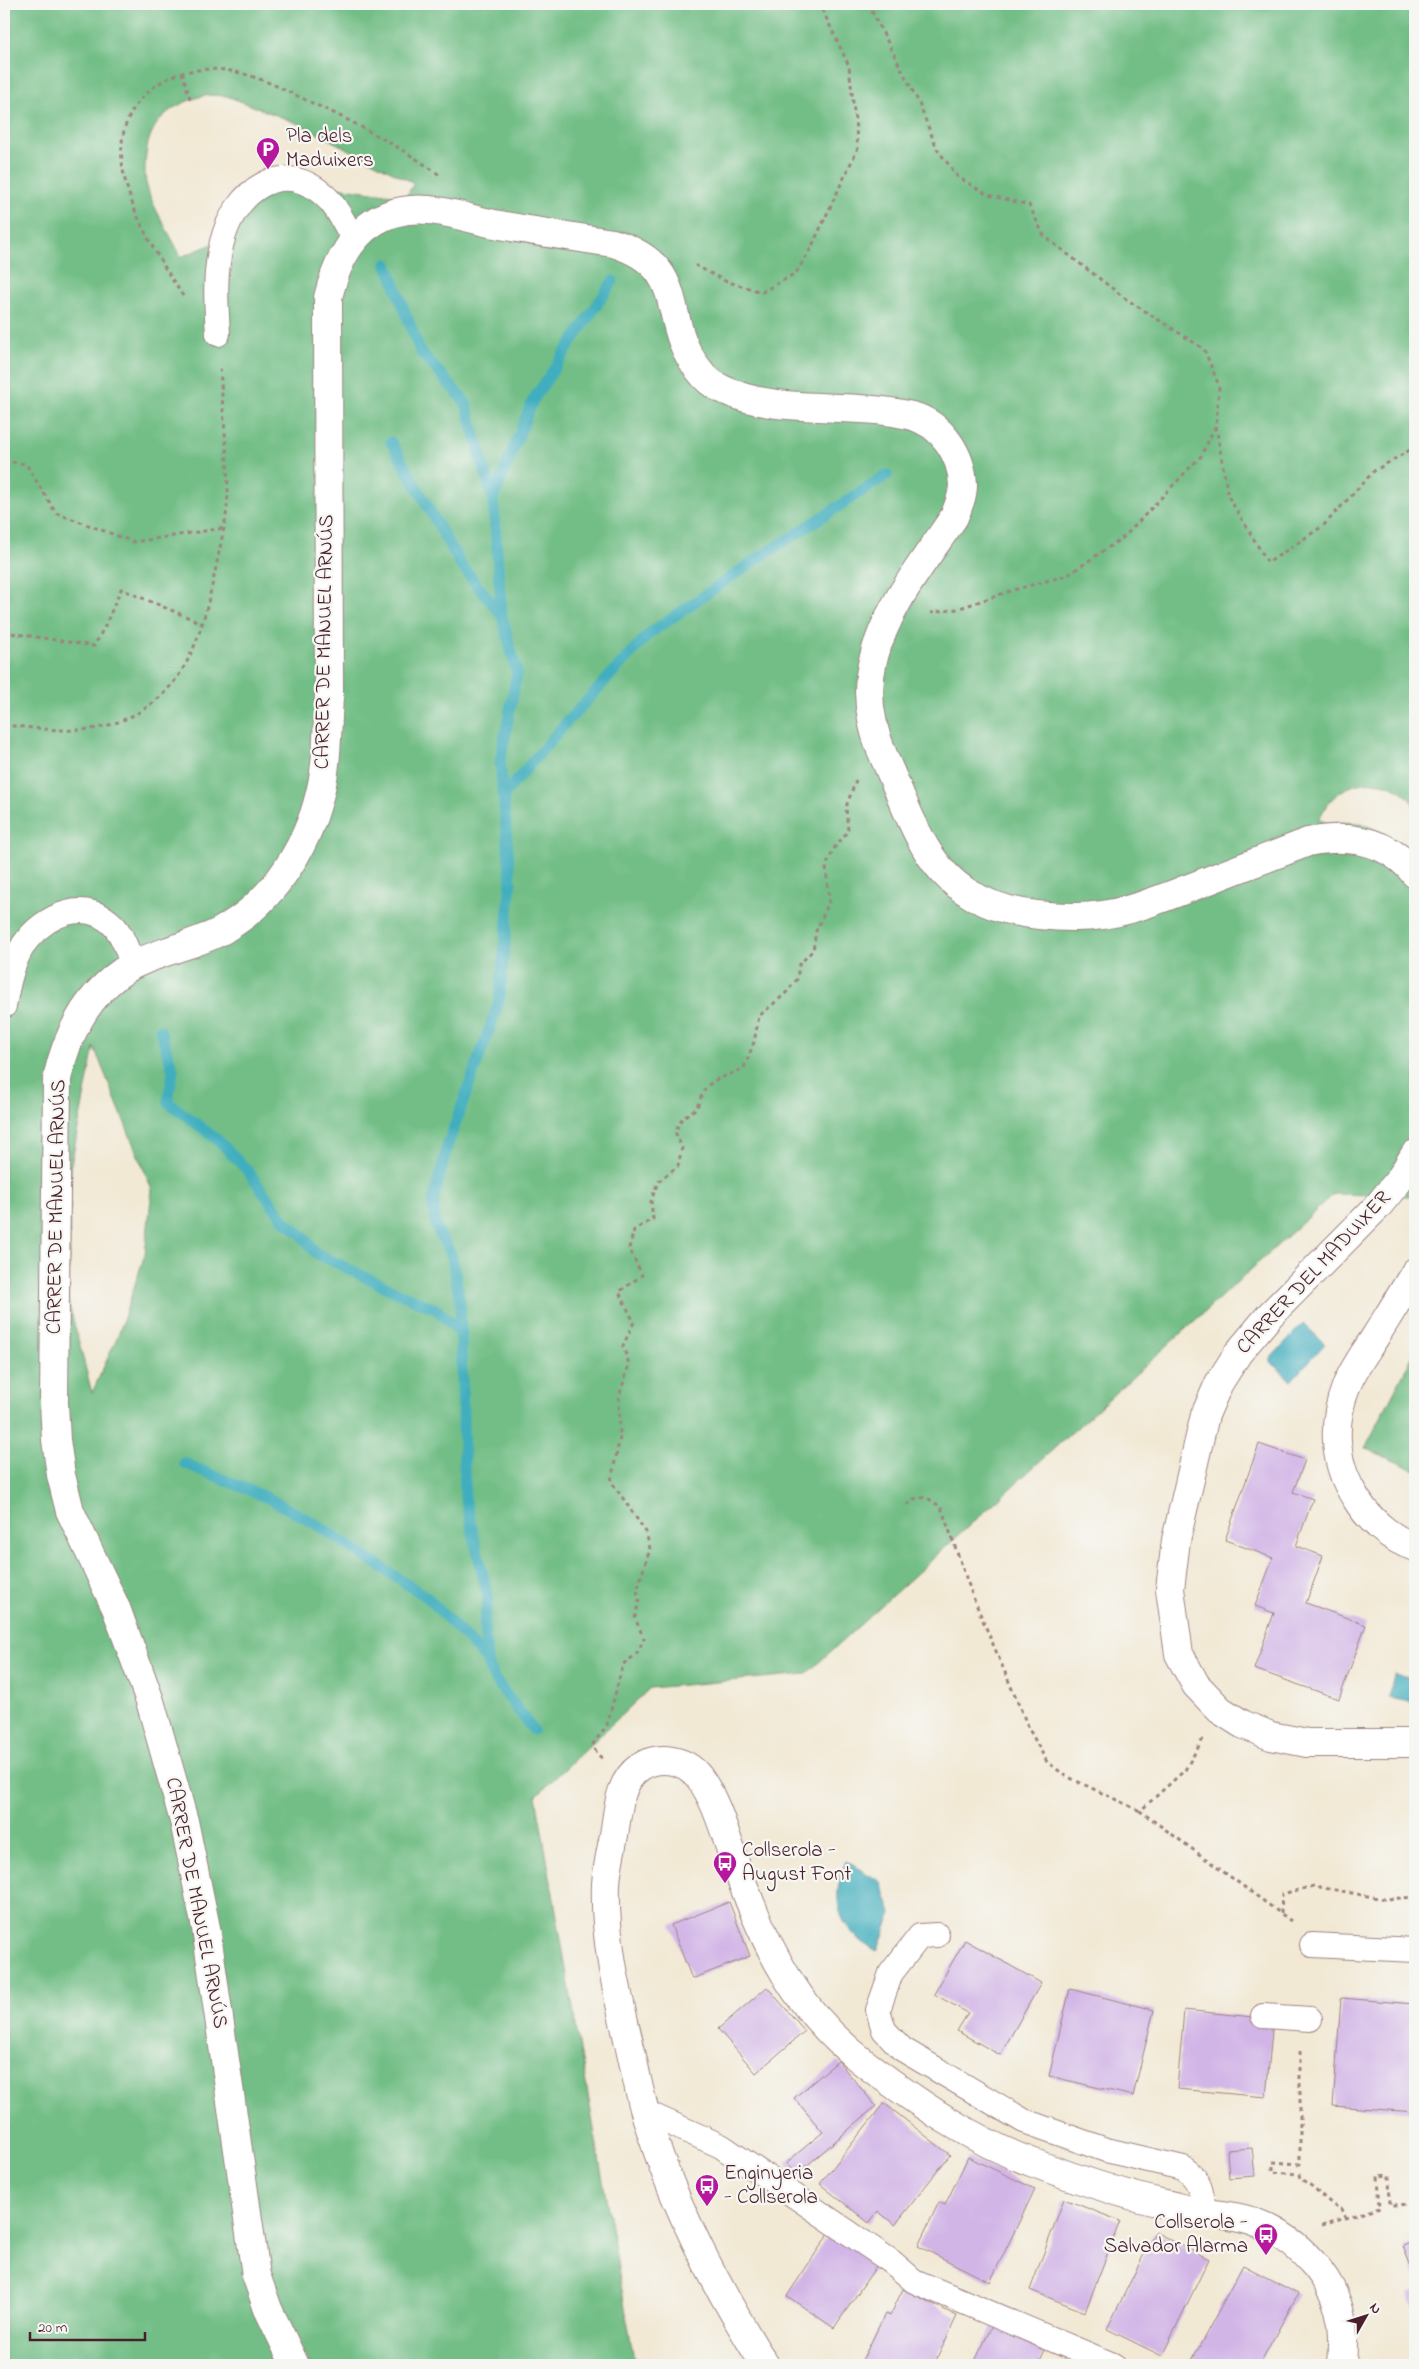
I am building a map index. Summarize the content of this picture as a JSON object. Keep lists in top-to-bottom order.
{
  "streets": {
    "street": ["CARRER DE MANUEL ARNÚS", "CARRER DEL MADUIXER"]
  },
  "places": {
    "parking": ["Pla dels Maduixers"],
    "bus stop": ["Collserola - August Font", "Enginyeria - Collserola", "Collserola - Salvador Alarma"]
  },
  "scale_bar": "20 m",
  "north": "top right"
}
